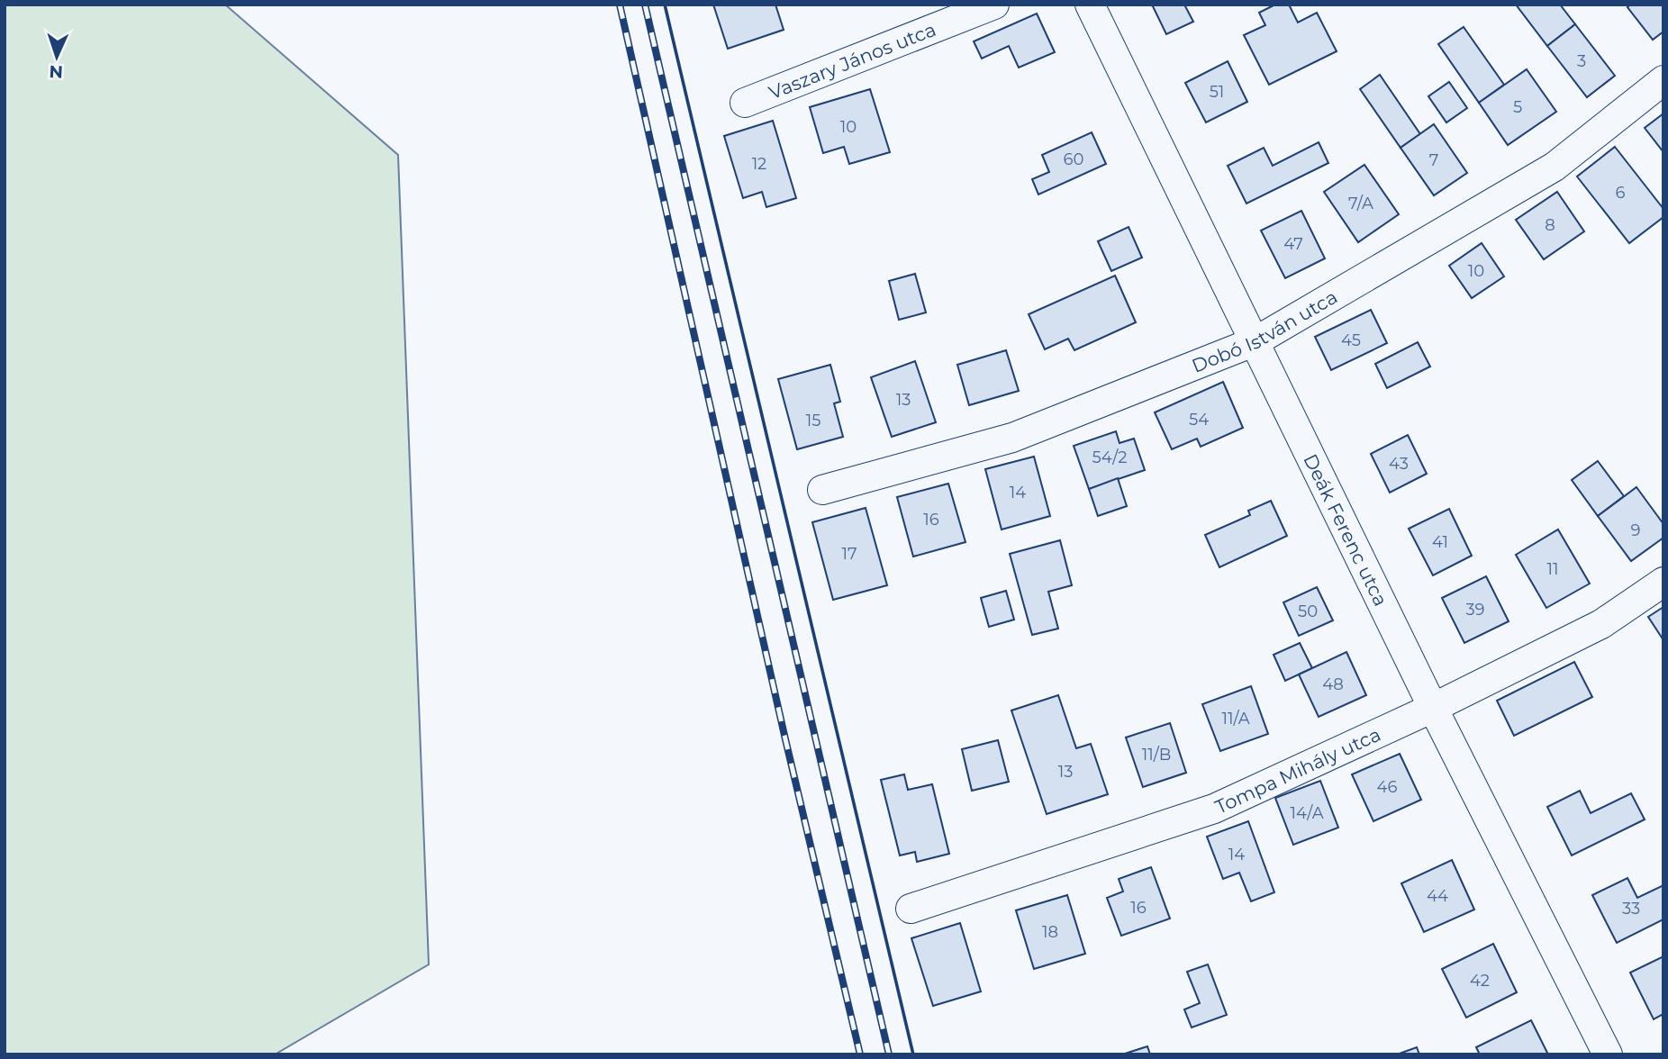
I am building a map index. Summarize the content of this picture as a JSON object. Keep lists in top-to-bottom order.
{
  "streets": {
    "street": [
      "Vaszary János utca",
      "Dobó István utca",
      "Deák Ferenc utca",
      "Tompa Mihály utca"
    ]
  },
  "crossings": [
    ["Dobó István utca", "Deák Ferenc utca"],
    ["Deák Ferenc utca", "Tompa Mihály utca"]
  ],
  "house_numbers": [
    "3",
    "51",
    "5",
    "10",
    "60",
    "7",
    "12",
    "6",
    "7/A",
    "8",
    "47",
    "10",
    "45",
    "13",
    "54",
    "15",
    "54/2",
    "43",
    "14",
    "16",
    "9",
    "41",
    "17",
    "11",
    "39",
    "50",
    "48",
    "11/A",
    "11/B",
    "13",
    "46",
    "14/A",
    "14",
    "44",
    "16",
    "33",
    "18",
    "42"
  ],
  "north": "bottom"
}
